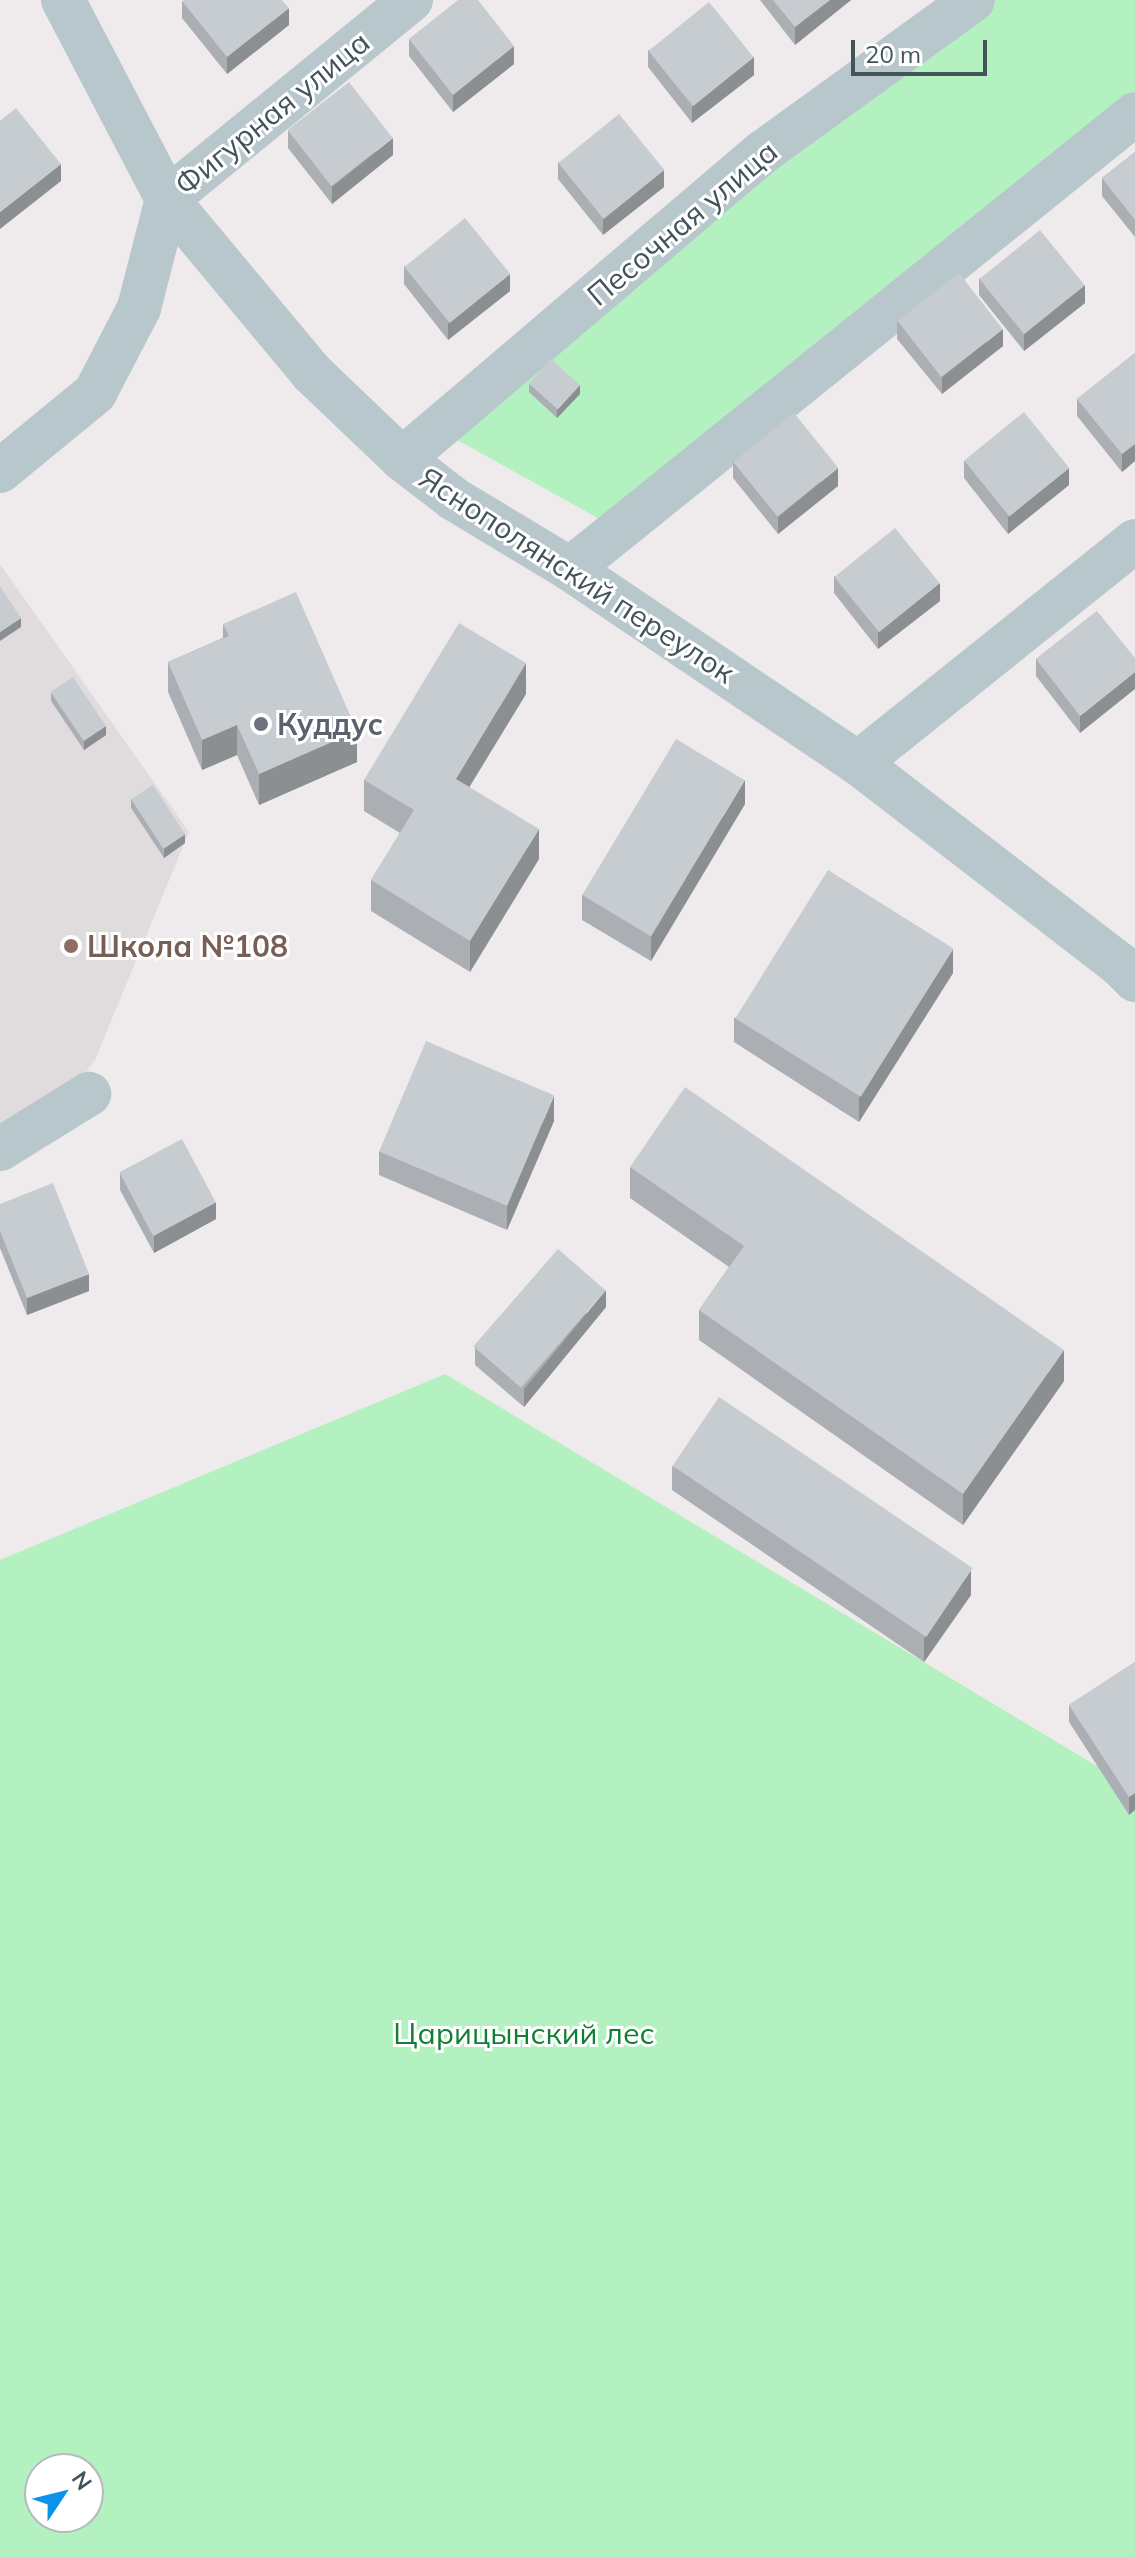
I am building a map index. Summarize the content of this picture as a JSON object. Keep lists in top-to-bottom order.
{
  "streets": {
    "street": ["Фигурная улица", "Песочная улица", "Яснополянский переулок"]
  },
  "crossings": [
    ["Фигурная улица", "Яснополянский переулок"],
    ["Песочная улица", "Яснополянский переулок"]
  ],
  "parks": ["Царицынский лес"],
  "places": ["Куддус", "Школа №108"],
  "scale_bar": "20 m",
  "north": "top right"
}
